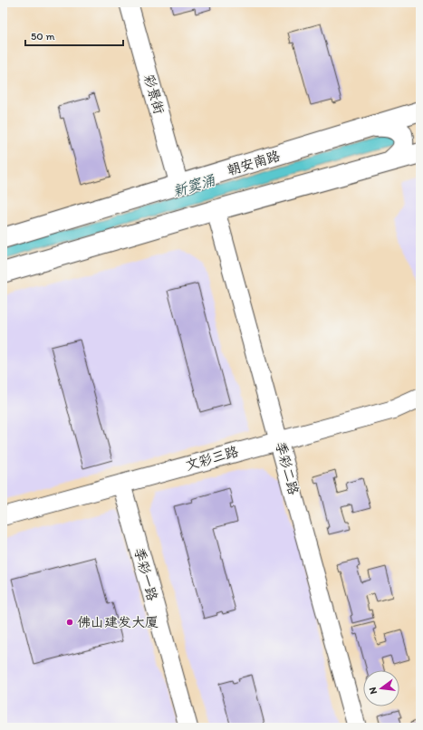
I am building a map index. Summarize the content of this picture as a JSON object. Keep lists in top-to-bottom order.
{
  "streets": {
    "main road": ["朝安南路"],
    "street": [
      "彩景街",
      "文彩三路",
      "季彩二路",
      "季彩一路"
    ]
  },
  "crossings": [
    ["彩景街", "朝安南路"],
    ["文彩三路", "季彩二路"],
    ["文彩三路", "季彩一路"]
  ],
  "water": ["新窦涌"],
  "places": ["佛山建发大厦"],
  "scale_bar": "50 m",
  "north": "left"
}
